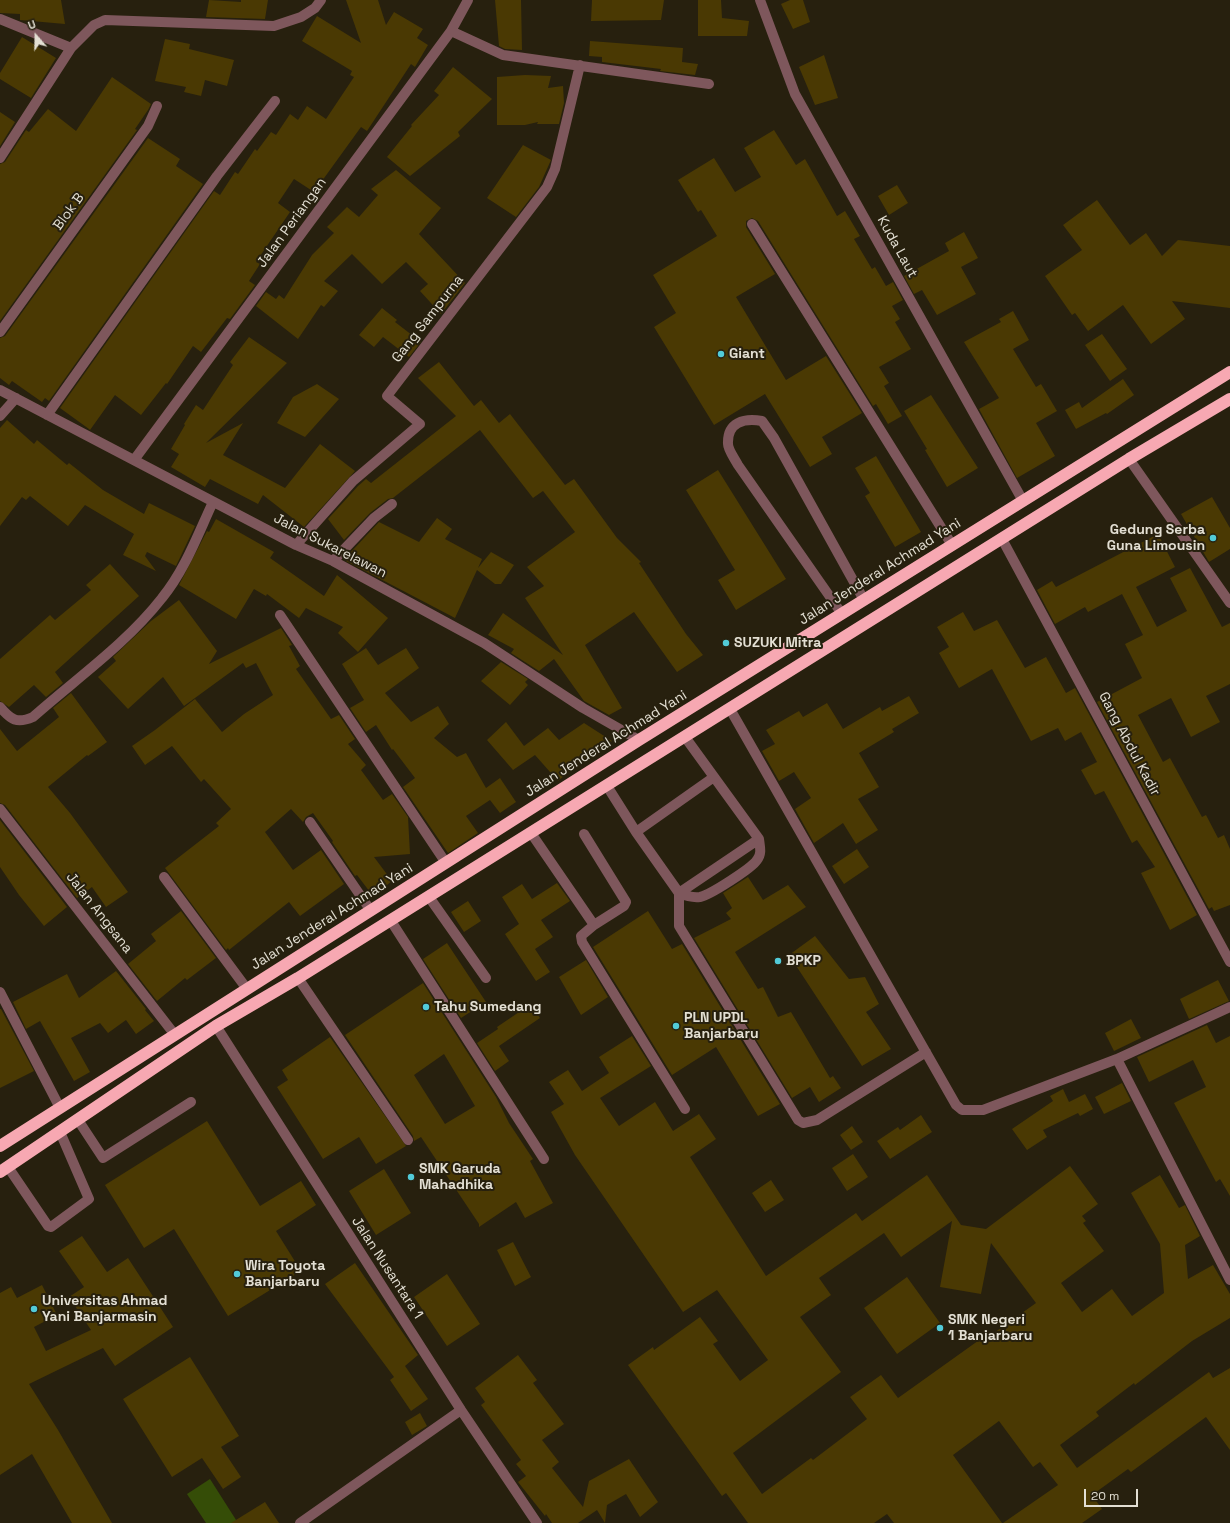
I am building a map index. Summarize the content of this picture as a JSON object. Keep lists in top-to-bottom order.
{
  "streets": {
    "highway": ["Jalan Jenderal Achmad Yani"],
    "street": [
      "Blok B",
      "Jalan Periangan",
      "Kuda Laut",
      "Gang Sampurna",
      "Jalan Sukarelawan",
      "Gang Abdul Kadir",
      "Jalan Angsana",
      "Jalan Nusantara 1"
    ]
  },
  "crossings": [
    ["Jalan Periangan", "Jalan Sukarelawan"],
    ["Kuda Laut", "Jalan Jenderal Achmad Yani"],
    ["Gang Sampurna", "Jalan Sukarelawan"],
    ["Jalan Sukarelawan", "Jalan Jenderal Achmad Yani"],
    ["Jalan Jenderal Achmad Yani", "Jalan Angsana"]
  ],
  "places": [
    "Giant",
    "Gedung Serba Guna Limousin",
    "SUZUKI Mitra",
    "BPKP",
    "Tahu Sumedang",
    "PLN UPDL Banjarbaru",
    "SMK Garuda Mahadhika",
    "Wira Toyota Banjarbaru",
    "Universitas Ahmad Yani Banjarmasin",
    "SMK Negeri 1 Banjarbaru"
  ],
  "scale_bar": "20 m",
  "north": "top"
}
